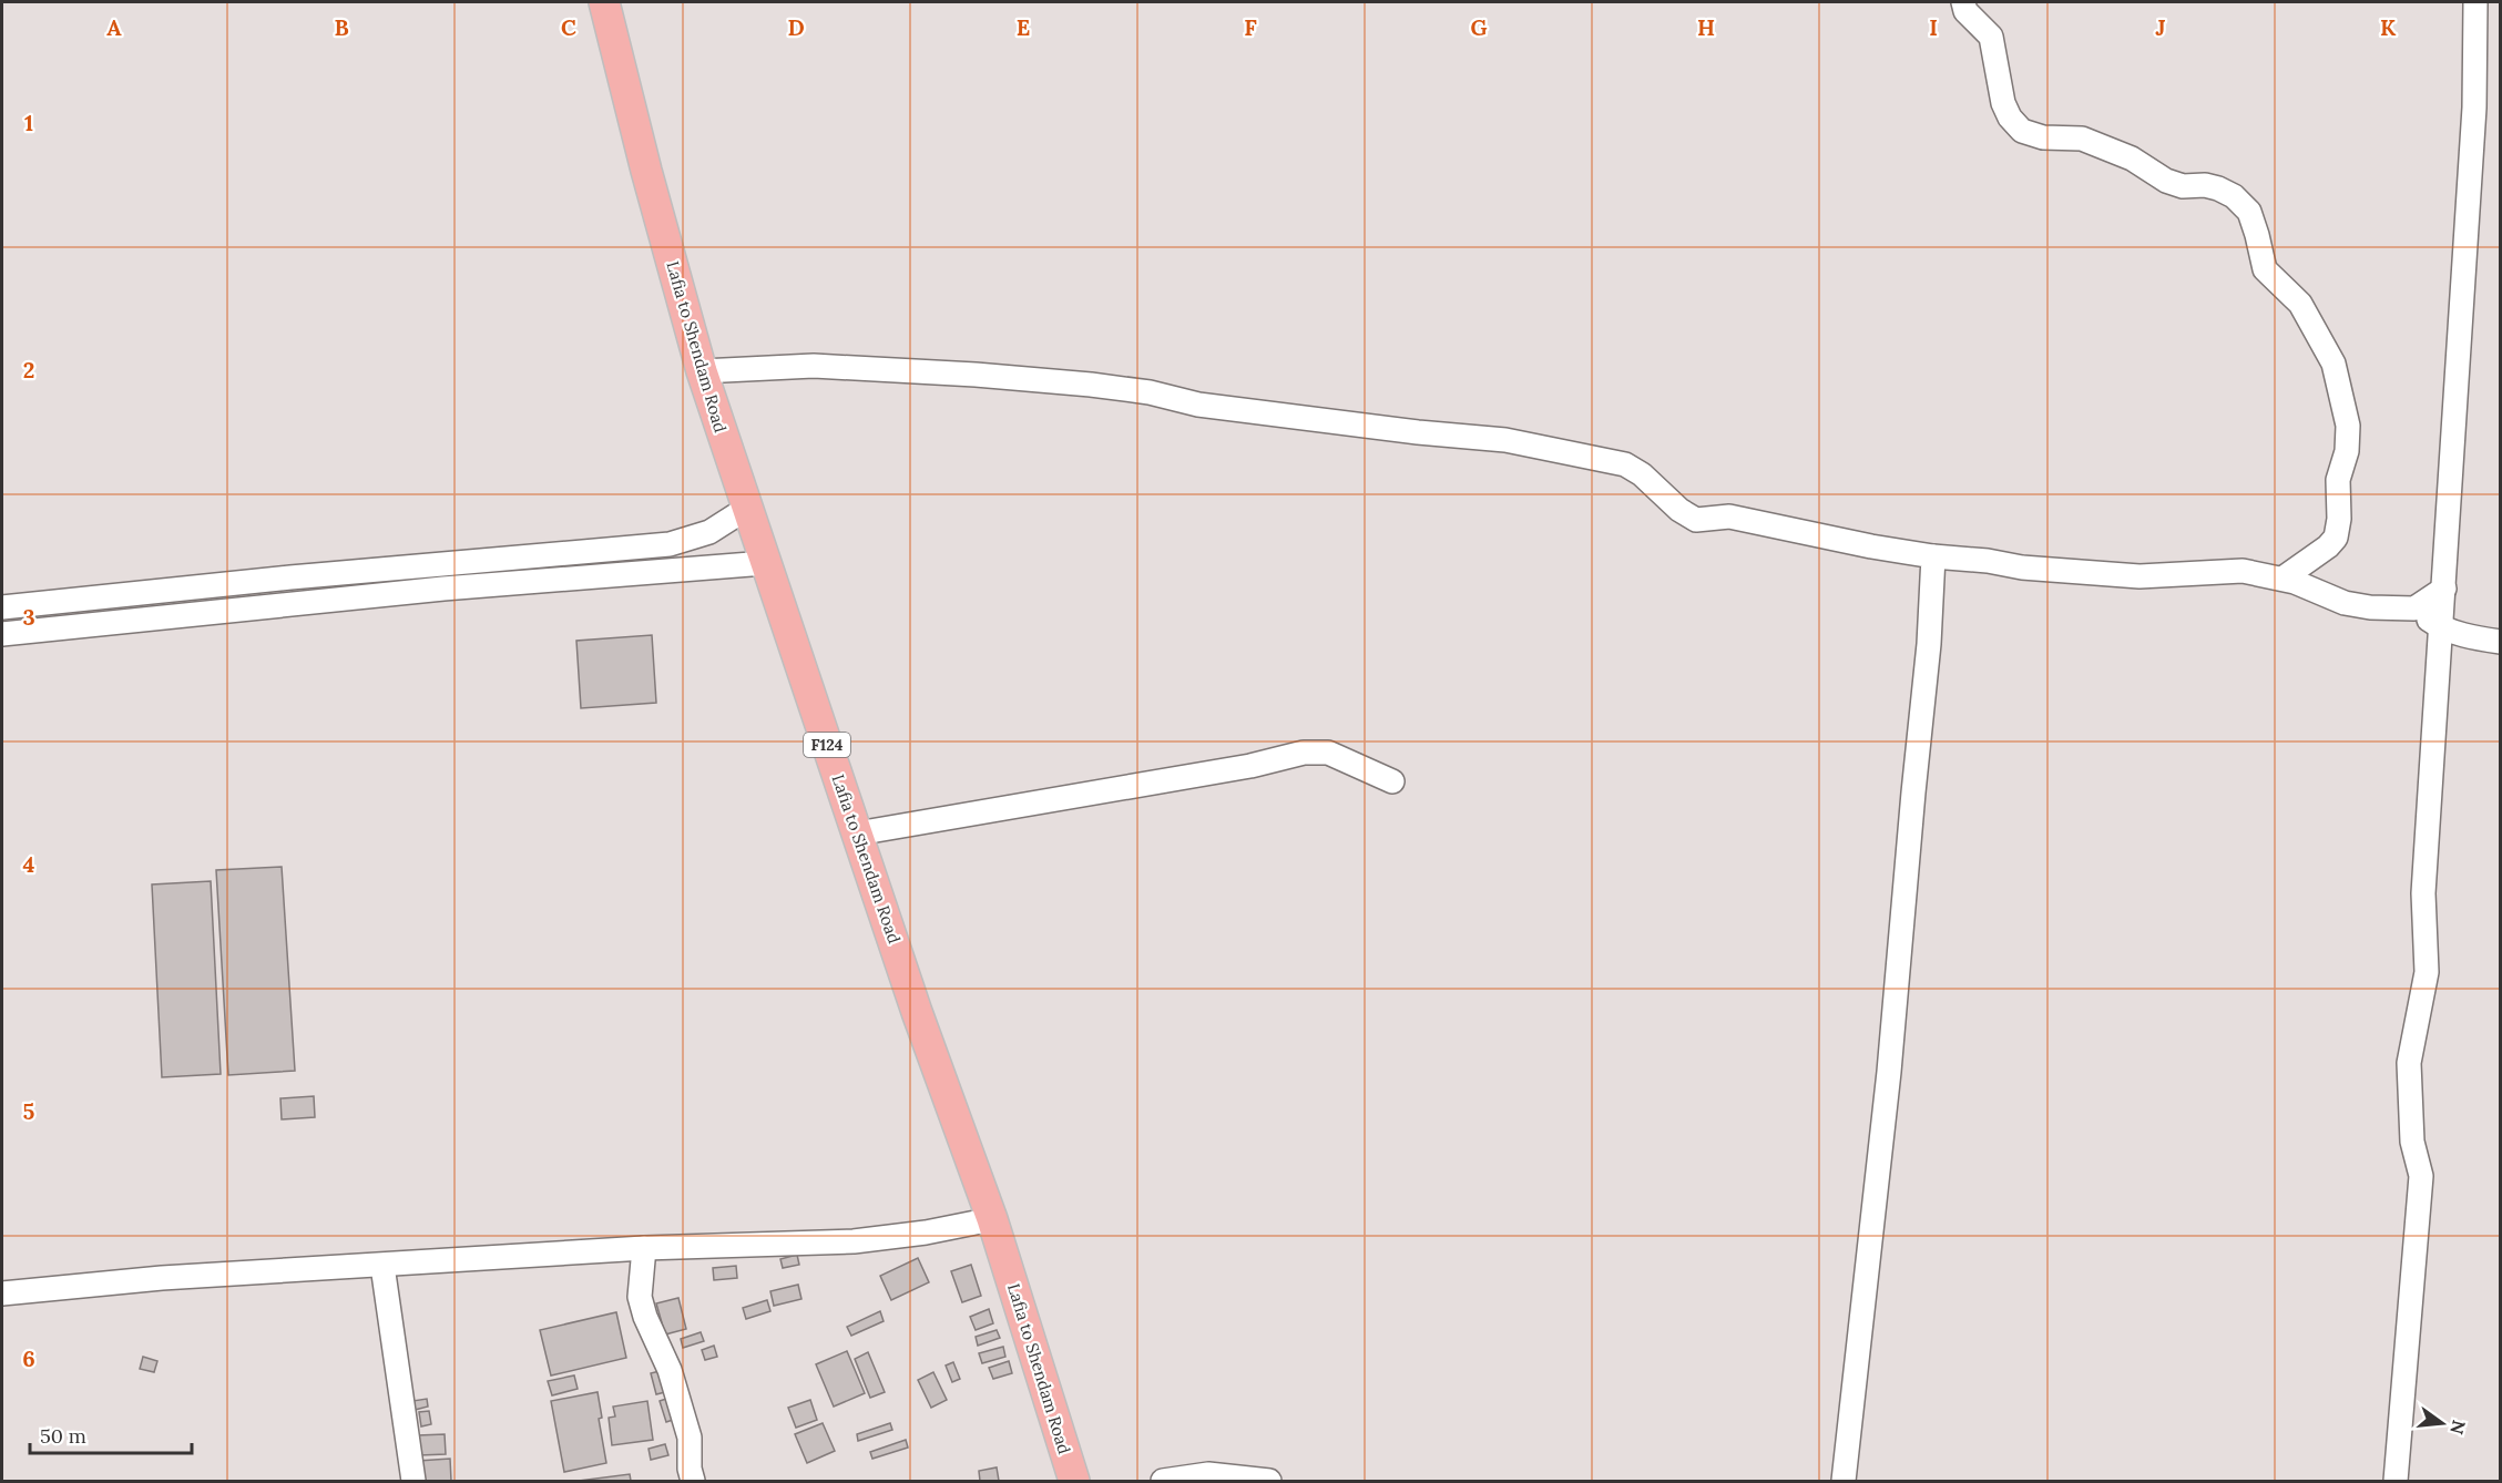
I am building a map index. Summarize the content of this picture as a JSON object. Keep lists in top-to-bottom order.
{
  "streets": {
    "main road": ["Lafia to Shendam Road", "F124"]
  },
  "scale_bar": "50 m",
  "north": "right",
  "grid": {
    "columns": [
      "A",
      "B",
      "C",
      "D",
      "E",
      "F",
      "G",
      "H",
      "I",
      "J",
      "K"
    ],
    "rows": [
      "1",
      "2",
      "3",
      "4",
      "5",
      "6"
    ]
  }
}
